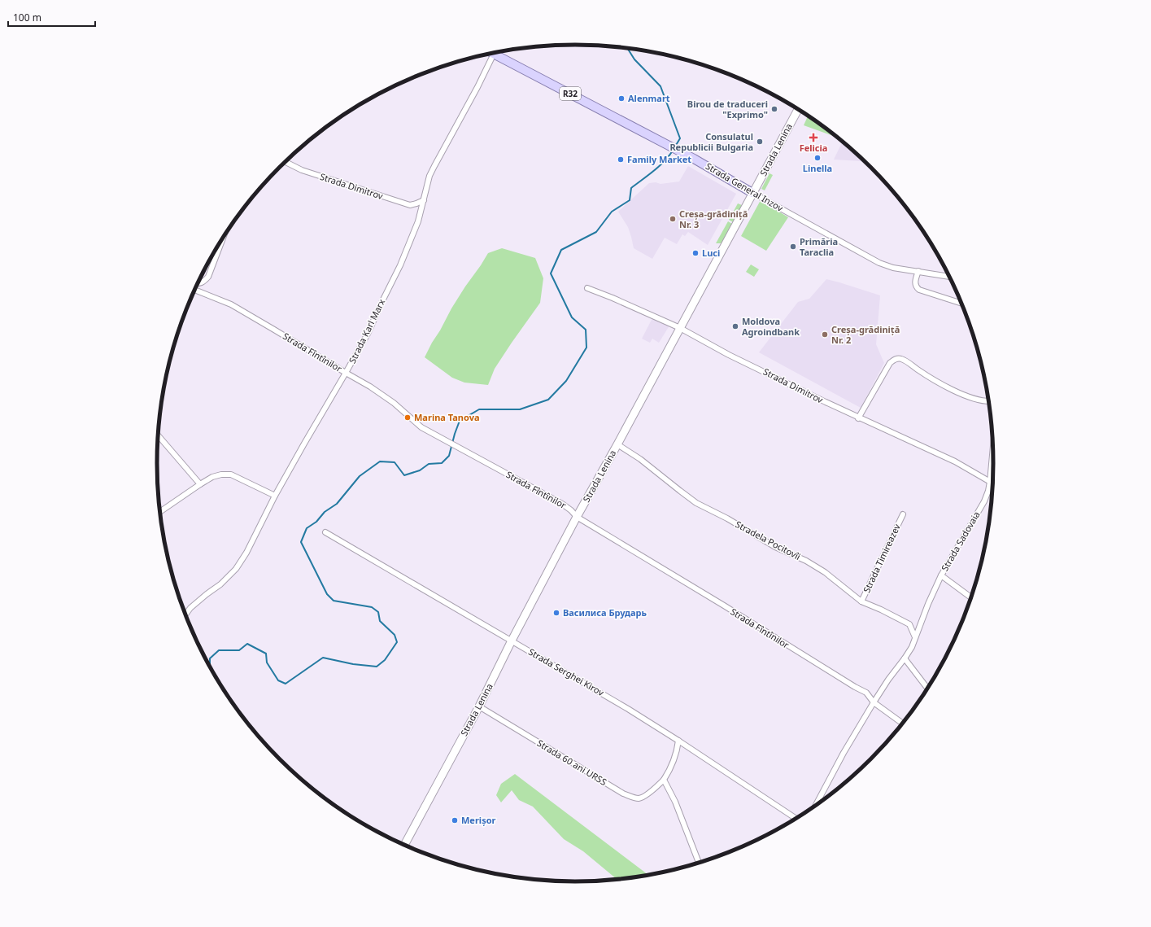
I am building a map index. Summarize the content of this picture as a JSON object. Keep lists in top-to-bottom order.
{
  "streets": {
    "main road": ["R32", "Strada General Inzov"],
    "street": [
      "Strada Lenina",
      "Strada Dimitrov",
      "Strada Karl Marx",
      "Strada Fîntînilor",
      "Stradela Pocitovîi",
      "Strada Sadovaia",
      "Strada Timireazev",
      "Strada Serghei Kirov",
      "Strada 60 ani URSS"
    ]
  },
  "crossings": [
    ["Strada Lenina", "Strada Dimitrov"],
    ["Strada Lenina", "Strada General Inzov"],
    ["Strada Lenina", "Strada Fîntînilor"],
    ["Strada Lenina", "Stradela Pocitovîi"],
    ["Strada Lenina", "Strada Serghei Kirov"],
    ["Strada Lenina", "Strada 60 ani URSS"],
    ["Strada Dimitrov", "Strada Karl Marx"],
    ["Strada Dimitrov", "Strada Sadovaia"],
    ["Strada General Inzov", "Strada Karl Marx"],
    ["Strada Karl Marx", "Strada Fîntînilor"],
    ["Strada Fîntînilor", "Strada Sadovaia"],
    ["Stradela Pocitovîi", "Strada Sadovaia"],
    ["Stradela Pocitovîi", "Strada Timireazev"]
  ],
  "places": {
    "other": [
      "Alenmart",
      "Birou de traduceri \"Exprimo\"",
      "Consulatul Republicii Bulgaria",
      "Linella",
      "Family Market",
      "Creșa-grădiniță Nr. 3",
      "Primăria Taraclia",
      "Luci",
      "Moldova Agroindbank",
      "Creșa-grădiniță Nr. 2",
      "Marina Tanova",
      "Василиса Брударь",
      "Merișor"
    ],
    "health": ["Felicia"]
  },
  "scale_bar": "100 m"
}
